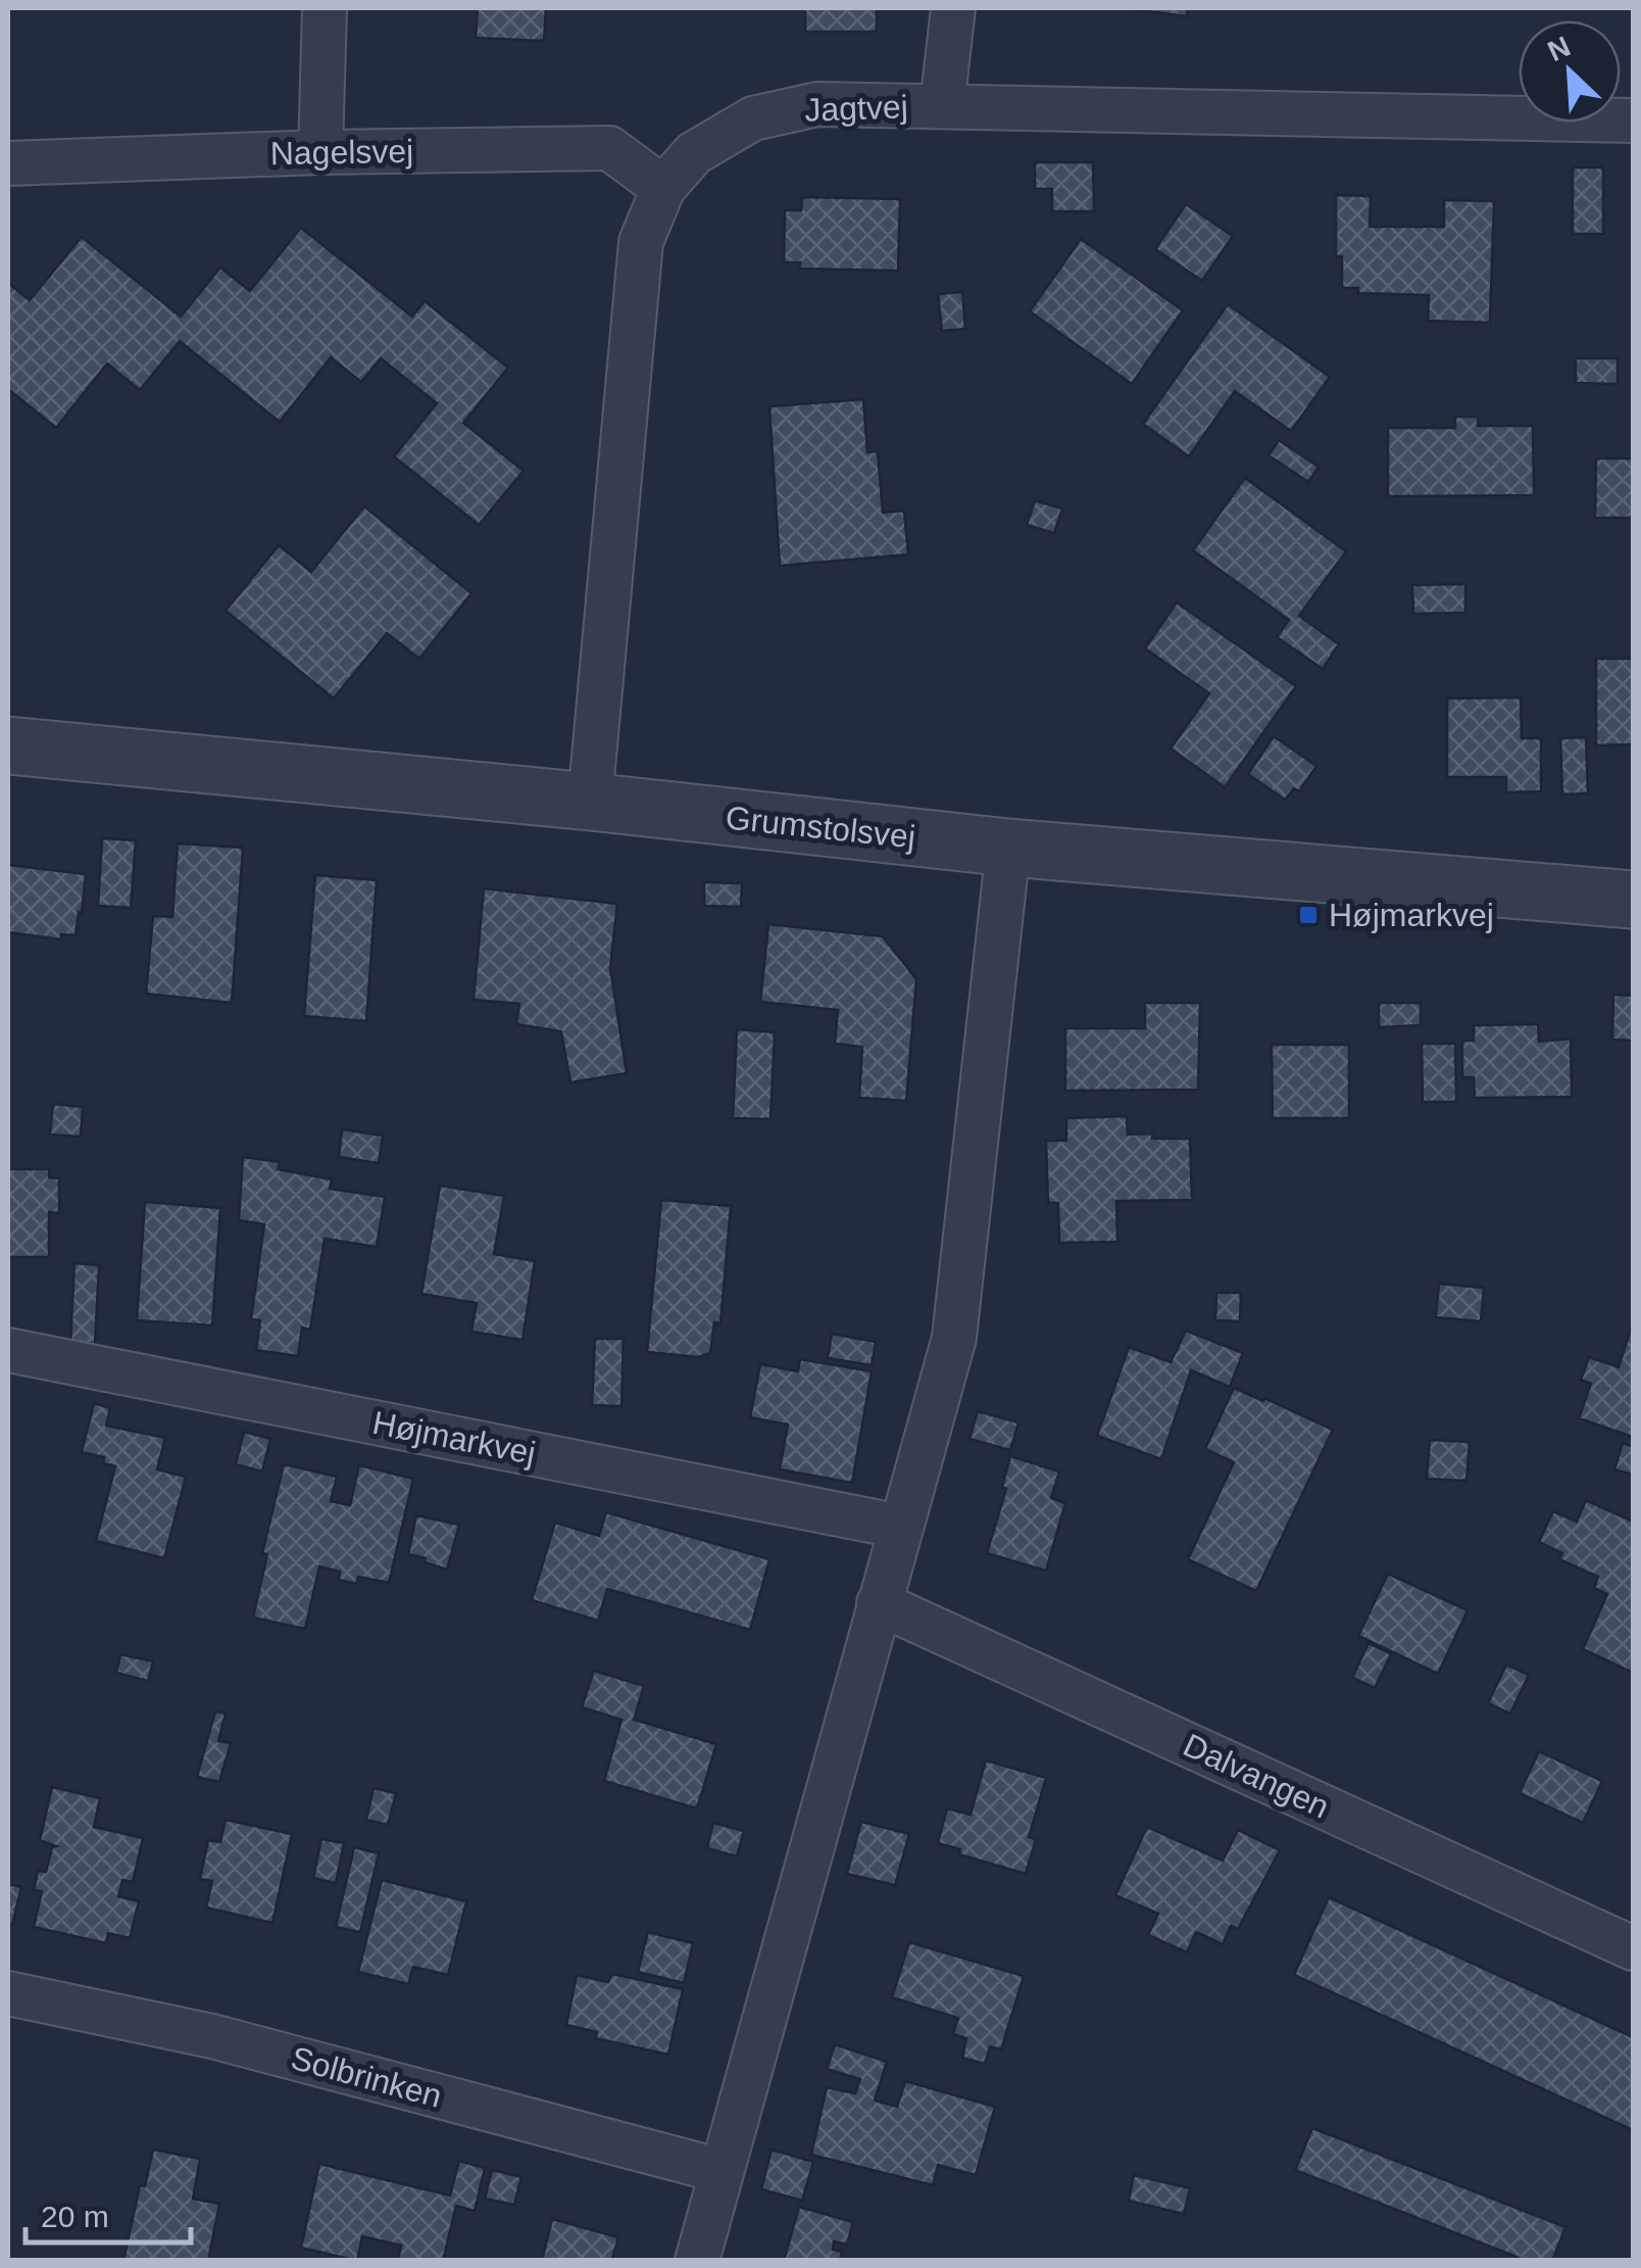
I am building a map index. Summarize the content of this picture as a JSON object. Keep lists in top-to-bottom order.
{
  "streets": {
    "street": [
      "Jagtvej",
      "Nagelsvej",
      "Grumstolsvej",
      "Højmarkvej",
      "Dalvangen",
      "Solbrinken"
    ]
  },
  "crossings": [
    ["Jagtvej", "Nagelsvej"],
    ["Jagtvej", "Grumstolsvej"]
  ],
  "places": {
    "transit": ["Højmarkvej"]
  },
  "scale_bar": "20 m",
  "north": "top left"
}
